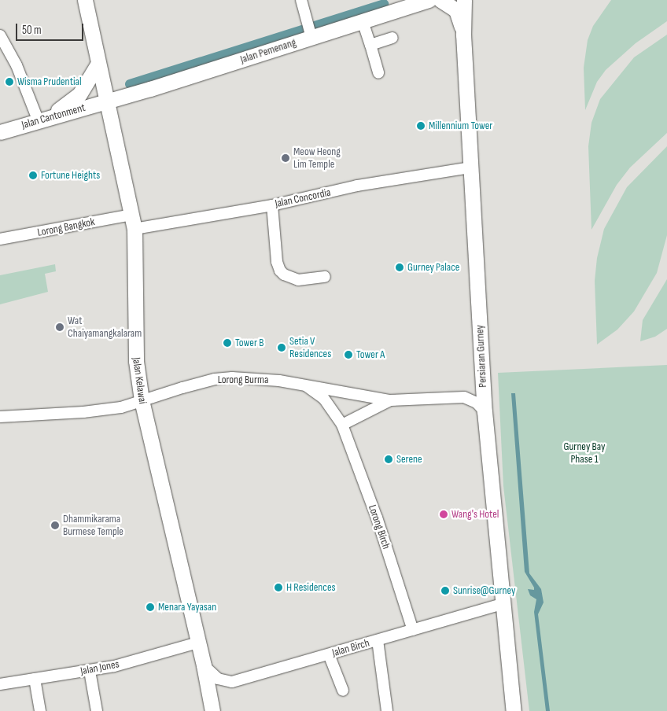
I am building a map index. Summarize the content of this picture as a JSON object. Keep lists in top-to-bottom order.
{
  "streets": {
    "main road": [
      "Jalan Pemenang",
      "Jalan Cantonment",
      "Persiaran Gurney",
      "Jalan Kelawai"
    ],
    "street": [
      "Jalan Concordia",
      "Lorong Bangkok",
      "Lorong Burma",
      "Lorong Birch",
      "Jalan Birch",
      "Jalan Jones"
    ]
  },
  "crossings": [
    ["Jalan Pemenang", "Jalan Cantonment"],
    ["Jalan Pemenang", "Jalan Kelawai"],
    ["Jalan Cantonment", "Jalan Kelawai"],
    ["Jalan Concordia", "Lorong Bangkok"],
    ["Jalan Concordia", "Persiaran Gurney"],
    ["Jalan Concordia", "Jalan Kelawai"],
    ["Lorong Bangkok", "Jalan Kelawai"],
    ["Persiaran Gurney", "Lorong Burma"],
    ["Persiaran Gurney", "Jalan Birch"],
    ["Lorong Burma", "Jalan Kelawai"],
    ["Lorong Burma", "Lorong Birch"],
    ["Jalan Kelawai", "Jalan Birch"],
    ["Jalan Kelawai", "Jalan Jones"],
    ["Lorong Birch", "Jalan Birch"]
  ],
  "parks": ["Gurney Bay Phase 1"],
  "places": [
    "Wisma Prudential",
    "Millennium Tower",
    "Meow Heong Lim Temple",
    "Fortune Heights",
    "Gurney Palace",
    "Wat Chaiyamangkalaram",
    "Tower B",
    "Setia V Residences",
    "Tower A",
    "Serene",
    "Wang's Hotel",
    "Dhammikarama Burmese Temple",
    "H Residences",
    "Sunrise@Gurney",
    "Menara Yayasan"
  ],
  "scale_bar": "50 m"
}
